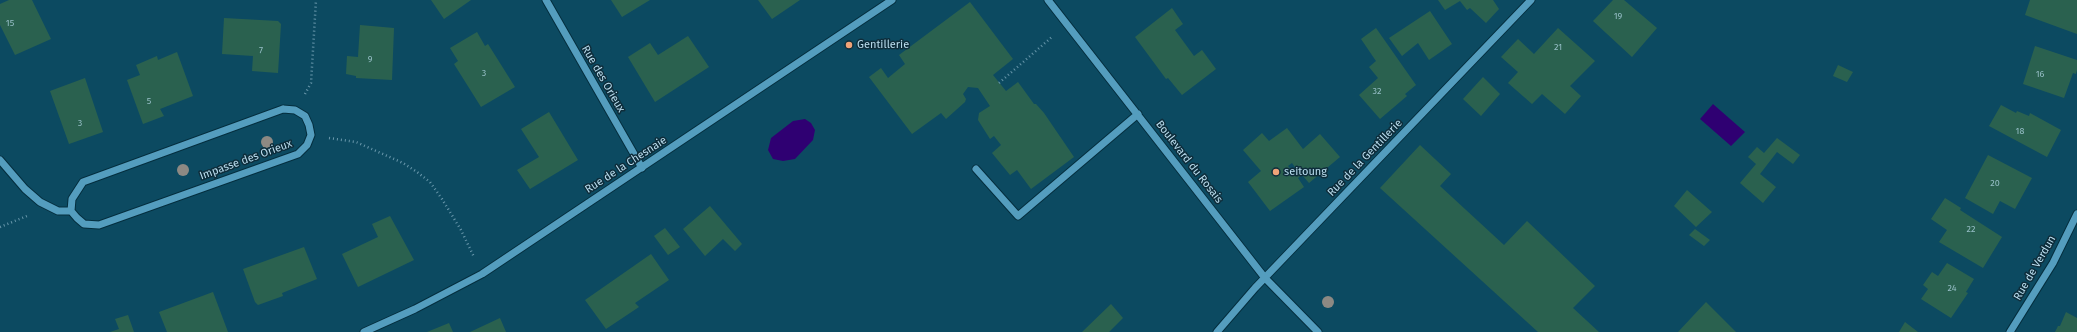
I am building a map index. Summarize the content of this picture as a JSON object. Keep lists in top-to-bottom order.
{
  "streets": {
    "street": [
      "Rue des Orieux",
      "Rue de la Gentillerie",
      "Impasse des Orieux",
      "Boulevard du Rosais",
      "Rue de la Chesnaie",
      "Rue de Verdun"
    ]
  },
  "crossings": [
    ["Rue des Orieux", "Rue de la Chesnaie"],
    ["Rue de la Gentillerie", "Boulevard du Rosais"]
  ],
  "places": ["Gentillerie", "seitoung"],
  "house_numbers": [
    "19",
    "15",
    "21",
    "7",
    "9",
    "3",
    "16",
    "32",
    "5",
    "3",
    "18",
    "20",
    "22",
    "24"
  ]
}
